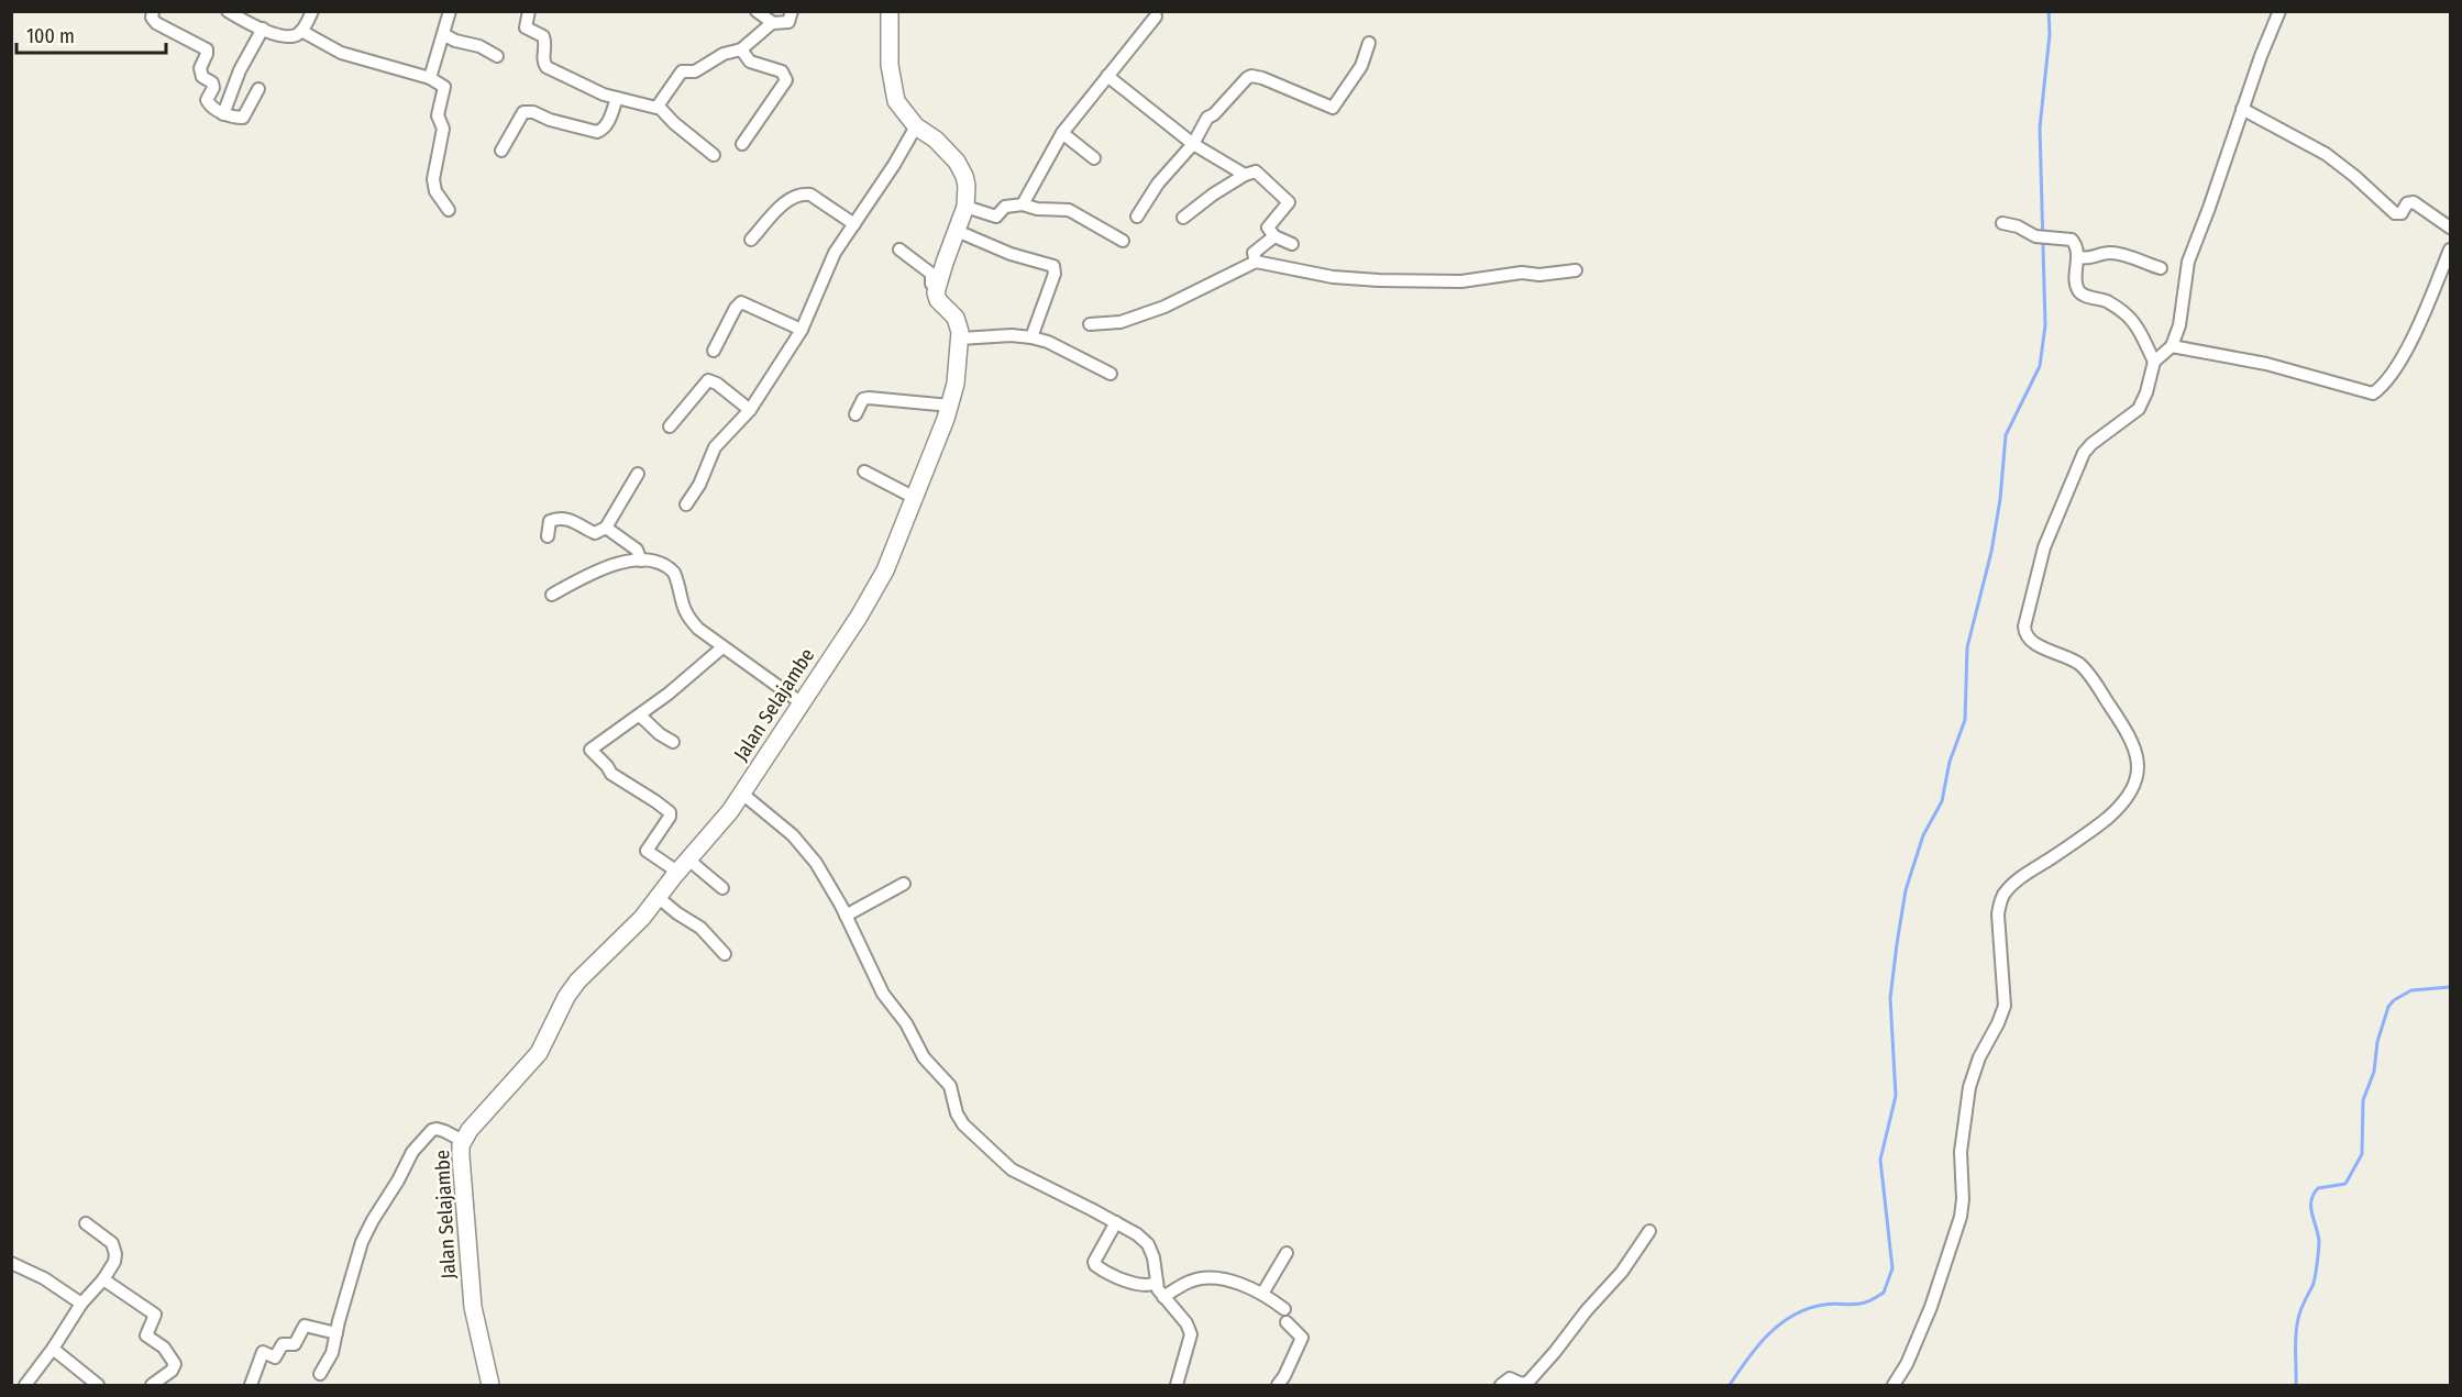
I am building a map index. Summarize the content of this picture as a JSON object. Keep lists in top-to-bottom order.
{
  "streets": {
    "street": ["Jalan Selajambe"]
  },
  "scale_bar": "100 m"
}
